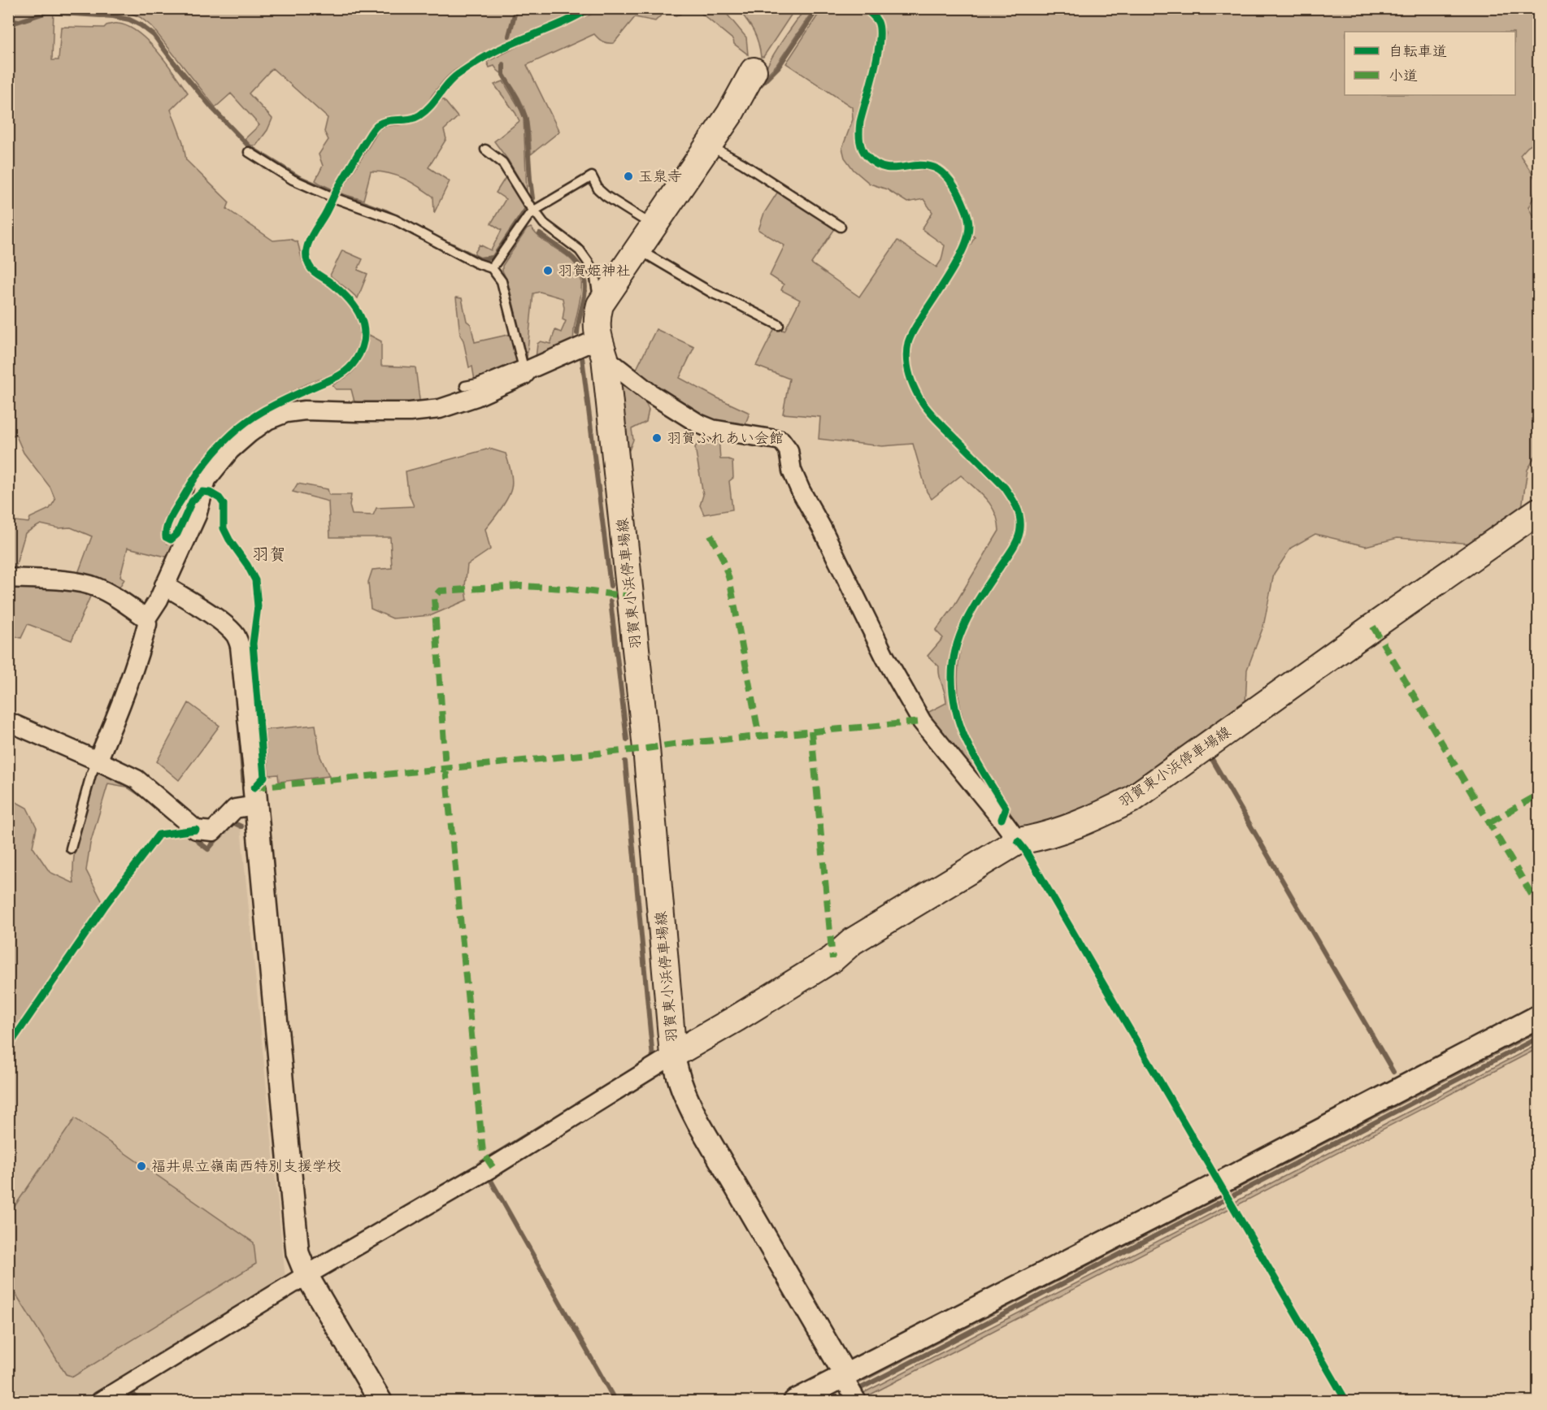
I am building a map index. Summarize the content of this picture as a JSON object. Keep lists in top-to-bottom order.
{
  "streets": {
    "main road": ["羽賀東小浜停車場線"]
  },
  "districts": ["羽賀"],
  "places": [
    "玉泉寺",
    "羽賀姫神社",
    "羽賀ふれあい会館",
    "福井県立嶺南西特別支援学校"
  ],
  "legend": ["自転車道", "小道"]
}
